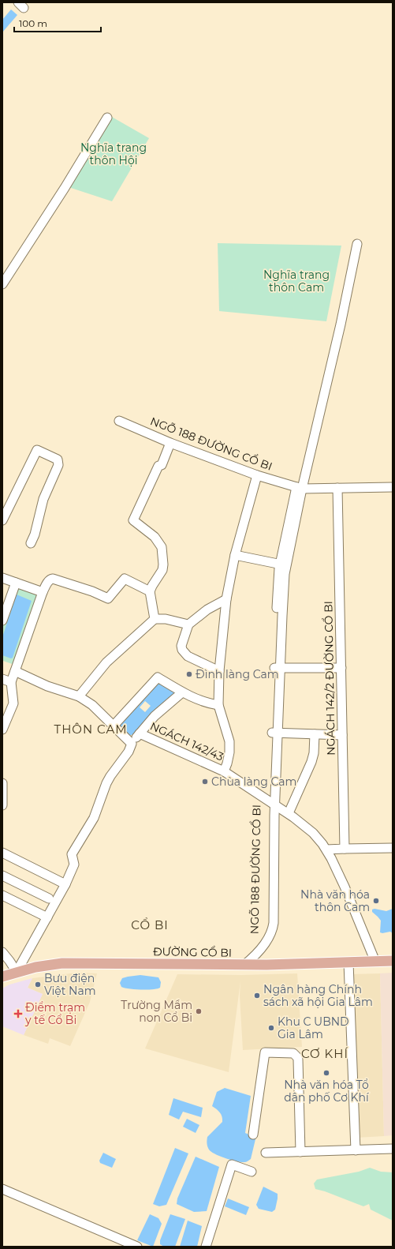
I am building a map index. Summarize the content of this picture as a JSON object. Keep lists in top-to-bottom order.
{
  "streets": {
    "main road": ["ĐƯỜNG CỔ BI"],
    "street": ["NGÕ 188 ĐƯỜNG CỔ BI", "NGÁCH 142/2 ĐƯỜNG CỔ BI", "NGÁCH 142/43"]
  },
  "crossings": [
    ["NGÕ 188 ĐƯỜNG CỔ BI", "NGÁCH 142/43"],
    ["NGÕ 188 ĐƯỜNG CỔ BI", "ĐƯỜNG CỔ BI"],
    ["NGÁCH 142/43", "ĐƯỜNG CỔ BI"]
  ],
  "districts": ["THÔN CAM", "CỔ BI", "CƠ KHÍ"],
  "parks": ["Nghĩa trang thôn Hội", "Nghĩa trang thôn Cam"],
  "places": {
    "other": [
      "Đình làng Cam",
      "Chùa làng Cam",
      "Nhà văn hóa thôn Cam",
      "Bưu điện Việt Nam",
      "Ngân hàng Chính sách xã hội Gia Lâm",
      "Trường Mầm non Cổ Bi",
      "Khu C UBND Gia Lâm",
      "Nhà văn hóa Tổ dân phố Cơ Khí"
    ],
    "health": ["Điểm trạm y tế Cổ Bi"]
  },
  "scale_bar": "100 m"
}
